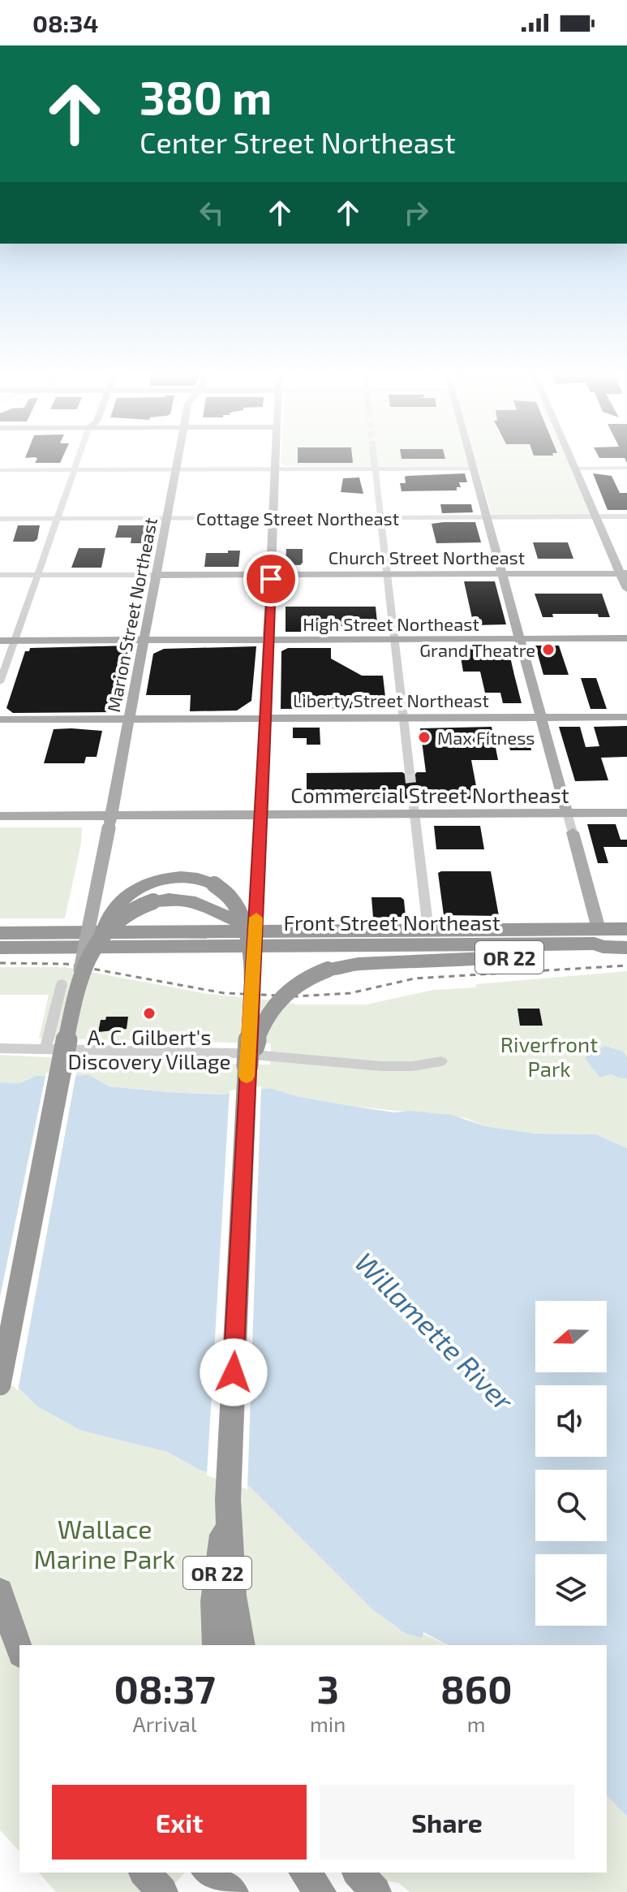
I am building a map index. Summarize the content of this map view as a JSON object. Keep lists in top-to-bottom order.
{
  "streets": {
    "highway": ["Front Street Northeast", "OR 22"],
    "main road": [
      "Church Street Northeast",
      "Marion Street Northeast",
      "High Street Northeast",
      "Liberty Street Northeast",
      "Commercial Street Northeast"
    ],
    "street": ["Cottage Street Northeast"]
  },
  "crossings": [
    ["Cottage Street Northeast", "Marion Street Northeast"],
    ["Church Street Northeast", "Marion Street Northeast"],
    ["Marion Street Northeast", "High Street Northeast"],
    ["Marion Street Northeast", "Liberty Street Northeast"],
    ["Marion Street Northeast", "Commercial Street Northeast"],
    ["Marion Street Northeast", "OR 22"],
    ["Front Street Northeast", "OR 22"]
  ],
  "water": ["Willamette River"],
  "parks": ["Riverfront Park", "Wallace Marine Park"],
  "places": ["Grand Theatre", "Max Fitness", "A. C. Gilbert's Discovery Village"],
  "north": "left",
  "page": {
    "status": "08:34",
    "turn": ["380 m", "Center Street Northeast"],
    "eta": [
      "08:37",
      "Arrival",
      "3",
      "min",
      "860",
      "m"
    ],
    "buttons": ["Exit", "Share"]
  }
}
